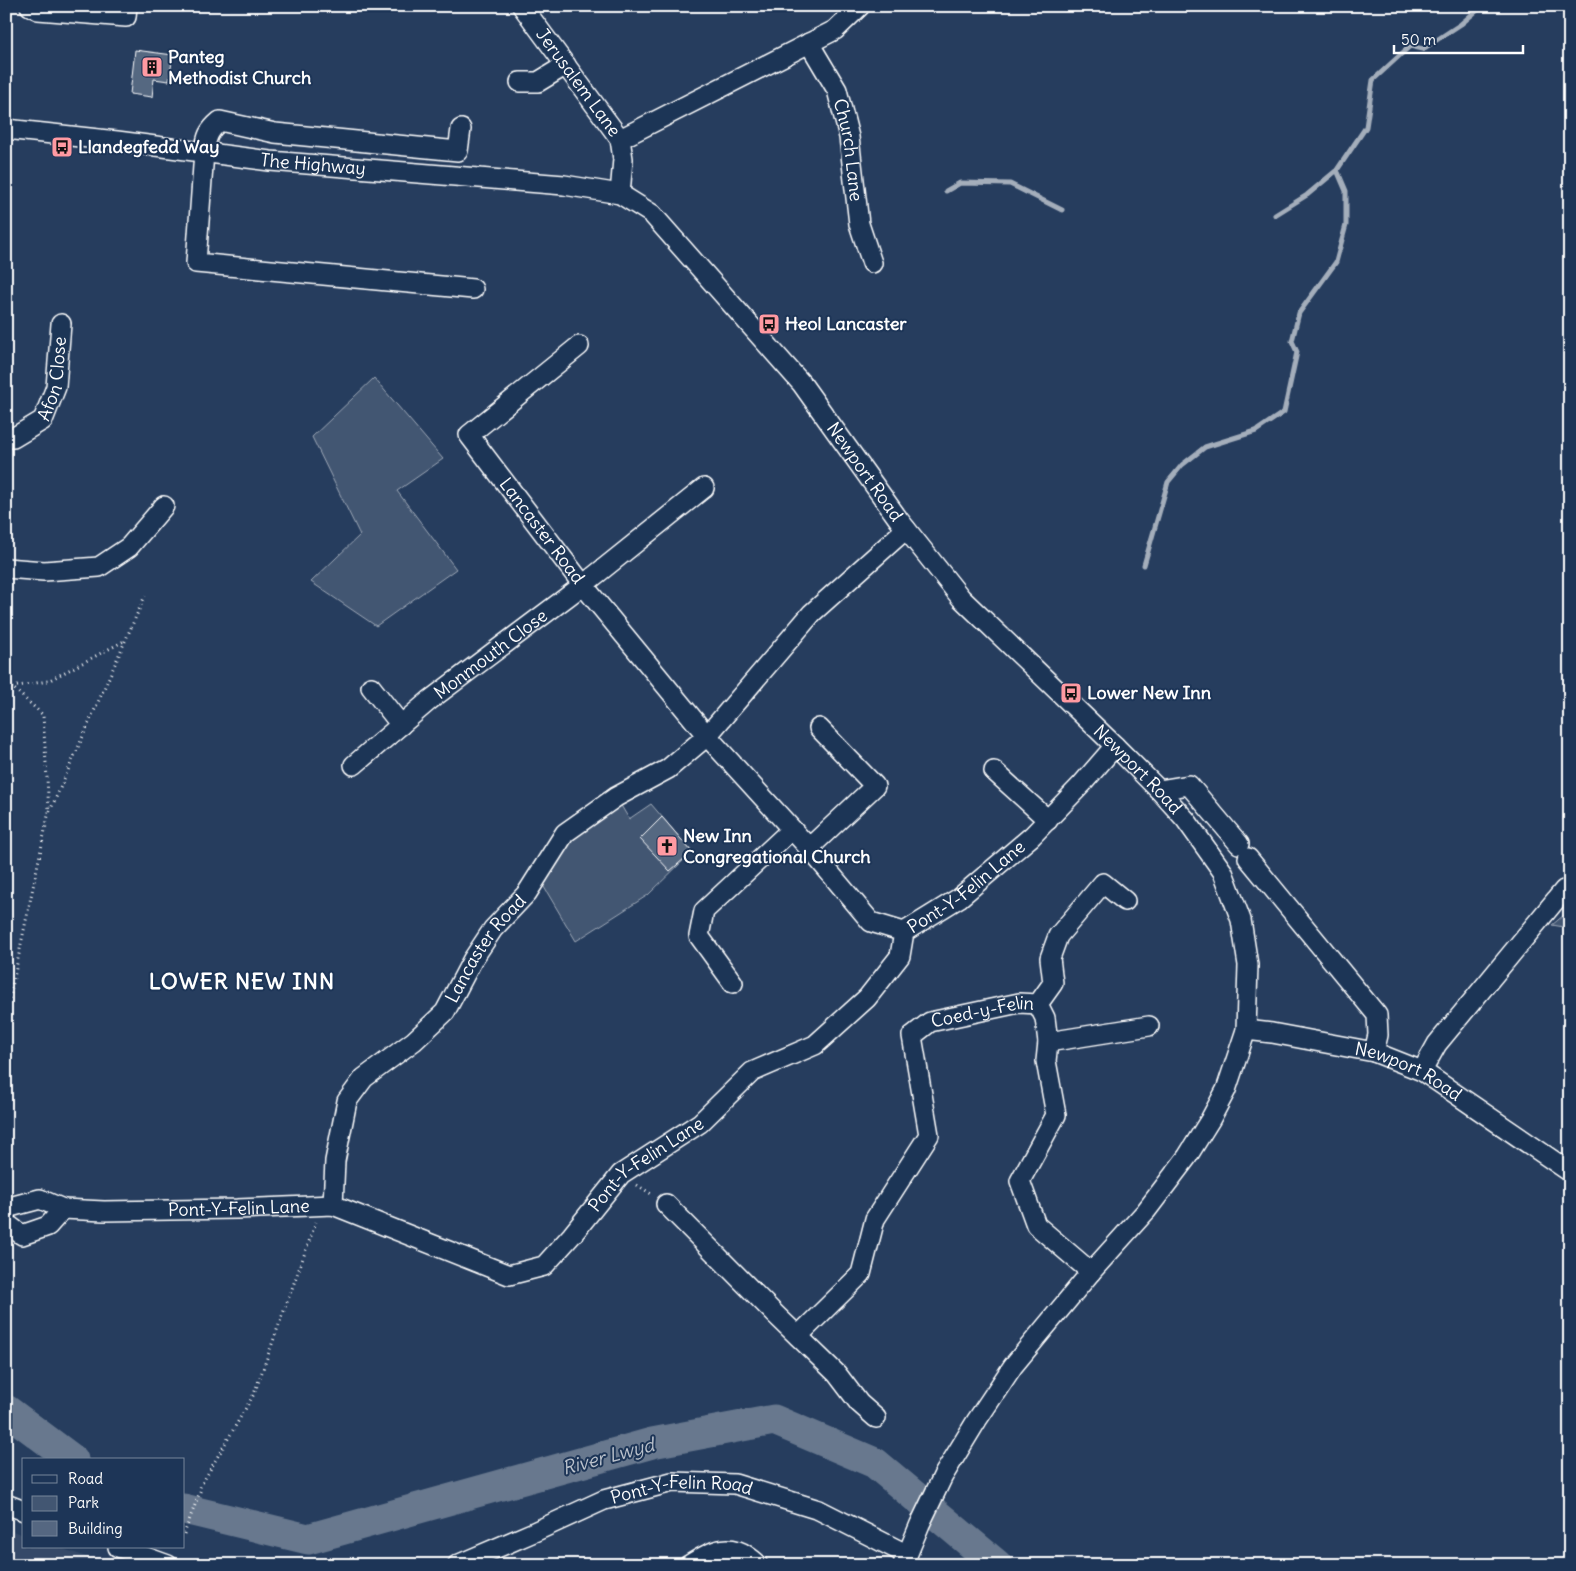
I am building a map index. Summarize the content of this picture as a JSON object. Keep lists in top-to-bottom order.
{
  "streets": {
    "street": [
      "Jerusalem Lane",
      "Church Lane",
      "The Highway",
      "Afon Close",
      "Newport Road",
      "Lancaster Road",
      "Monmouth Close",
      "Pont-Y-Felin Lane",
      "Coed-y-Felin",
      "Pont-Y-Felin Road"
    ]
  },
  "crossings": [
    ["Jerusalem Lane", "The Highway"],
    ["Jerusalem Lane", "Newport Road"],
    ["The Highway", "Newport Road"],
    ["Newport Road", "Lancaster Road"],
    ["Newport Road", "Pont-Y-Felin Lane"],
    ["Lancaster Road", "Monmouth Close"],
    ["Lancaster Road", "Pont-Y-Felin Lane"]
  ],
  "districts": ["LOWER NEW INN"],
  "water": ["River Lwyd"],
  "places": {
    "building": ["Panteg Methodist Church"],
    "bus stop": ["Llandegfedd Way", "Heol Lancaster", "Lower New Inn"],
    "church": ["New Inn Congregational Church"]
  },
  "legend": ["Road", "Park", "Building"],
  "scale_bar": "50 m"
}
